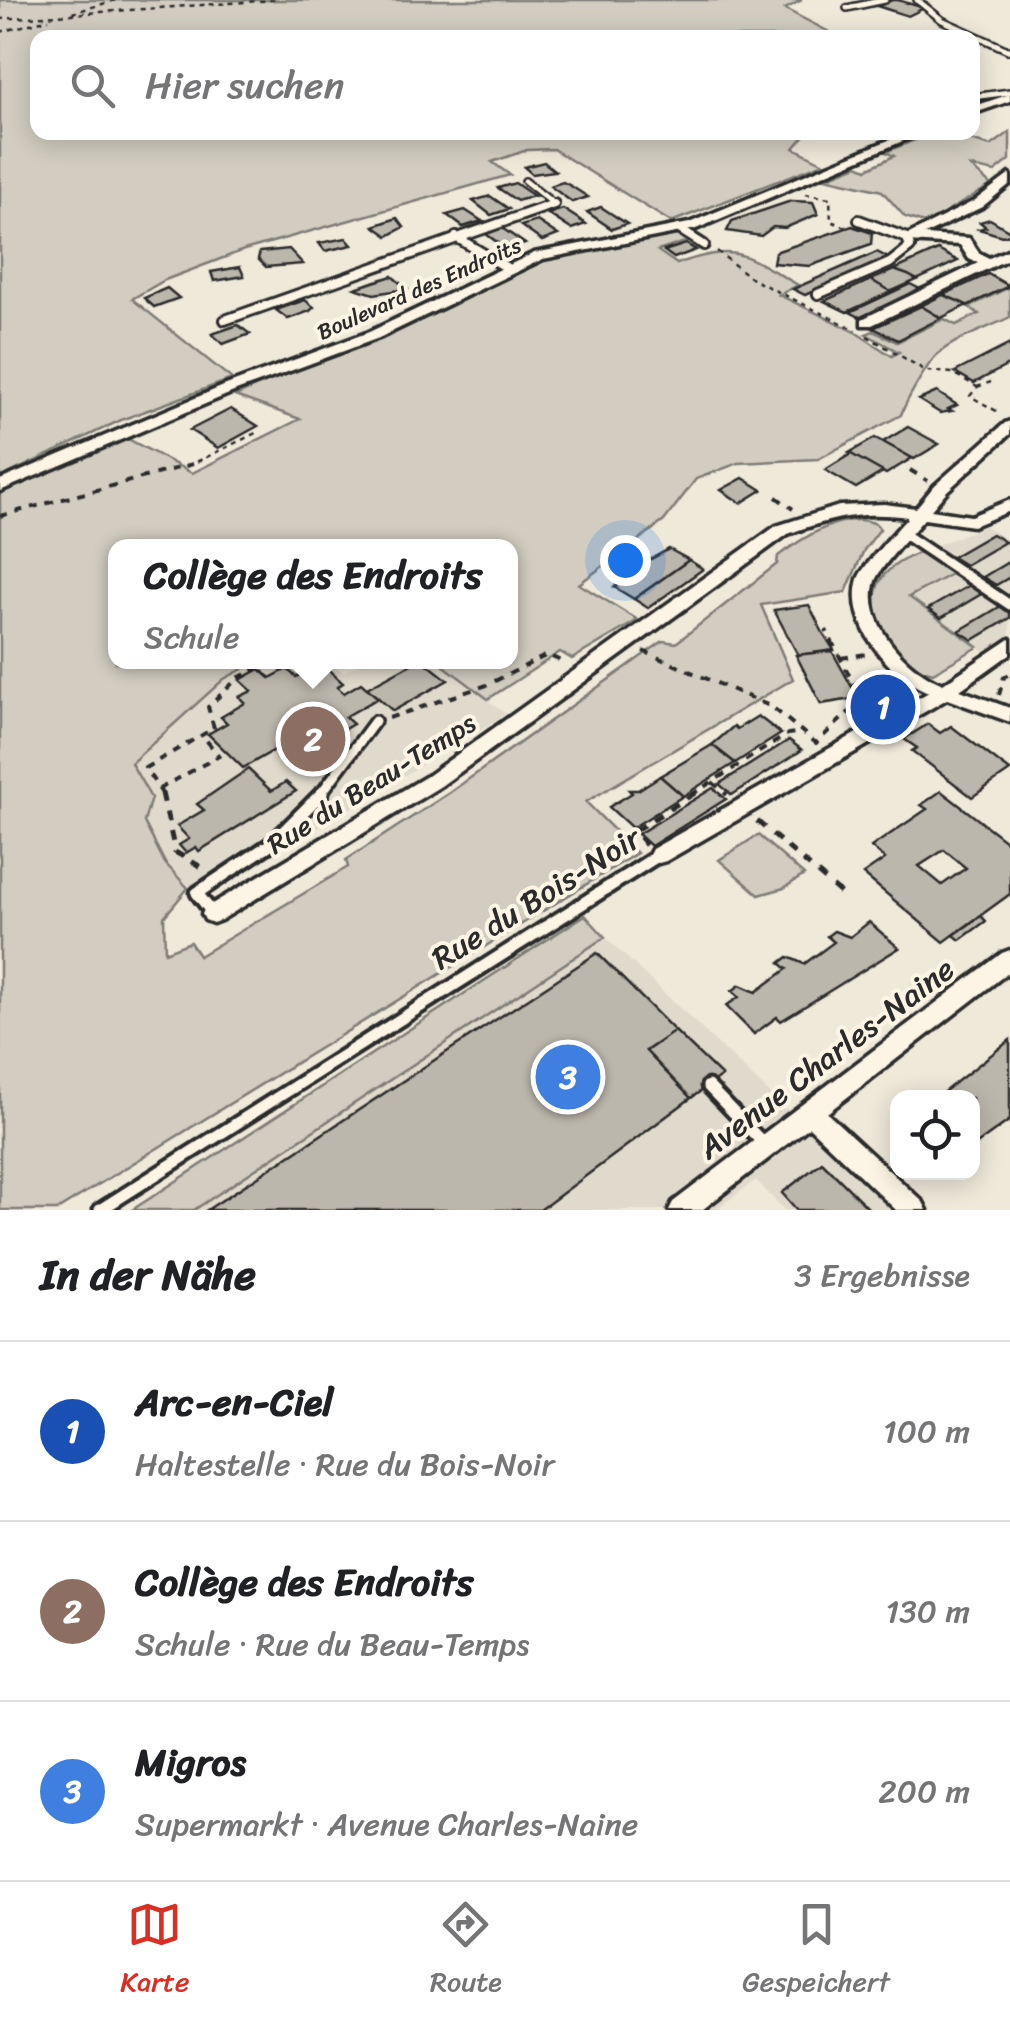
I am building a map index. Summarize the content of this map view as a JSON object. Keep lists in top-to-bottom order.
{
  "streets": {
    "street": [
      "Boulevard des Endroits",
      "Rue du Beau-Temps",
      "Rue du Bois-Noir",
      "Avenue Charles-Naine"
    ]
  },
  "page": {
    "search": "Hier suchen",
    "popup": ["Collège des Endroits", "Schule"],
    "pins": ["1", "2", "3"],
    "heading": ["In der Nähe", "3 Ergebnisse"],
    "list": [
      {
        "mark": "1",
        "name": "Arc-en-Ciel",
        "note": "Haltestelle · Rue du Bois-Noir",
        "value": "100 m"
      },
      {
        "mark": "2",
        "name": "Collège des Endroits",
        "note": "Schule · Rue du Beau-Temps",
        "value": "130 m"
      },
      {
        "mark": "3",
        "name": "Migros",
        "note": "Supermarkt · Avenue Charles-Naine",
        "value": "200 m"
      }
    ],
    "nav": ["Karte", "Route", "Gespeichert"]
  }
}
